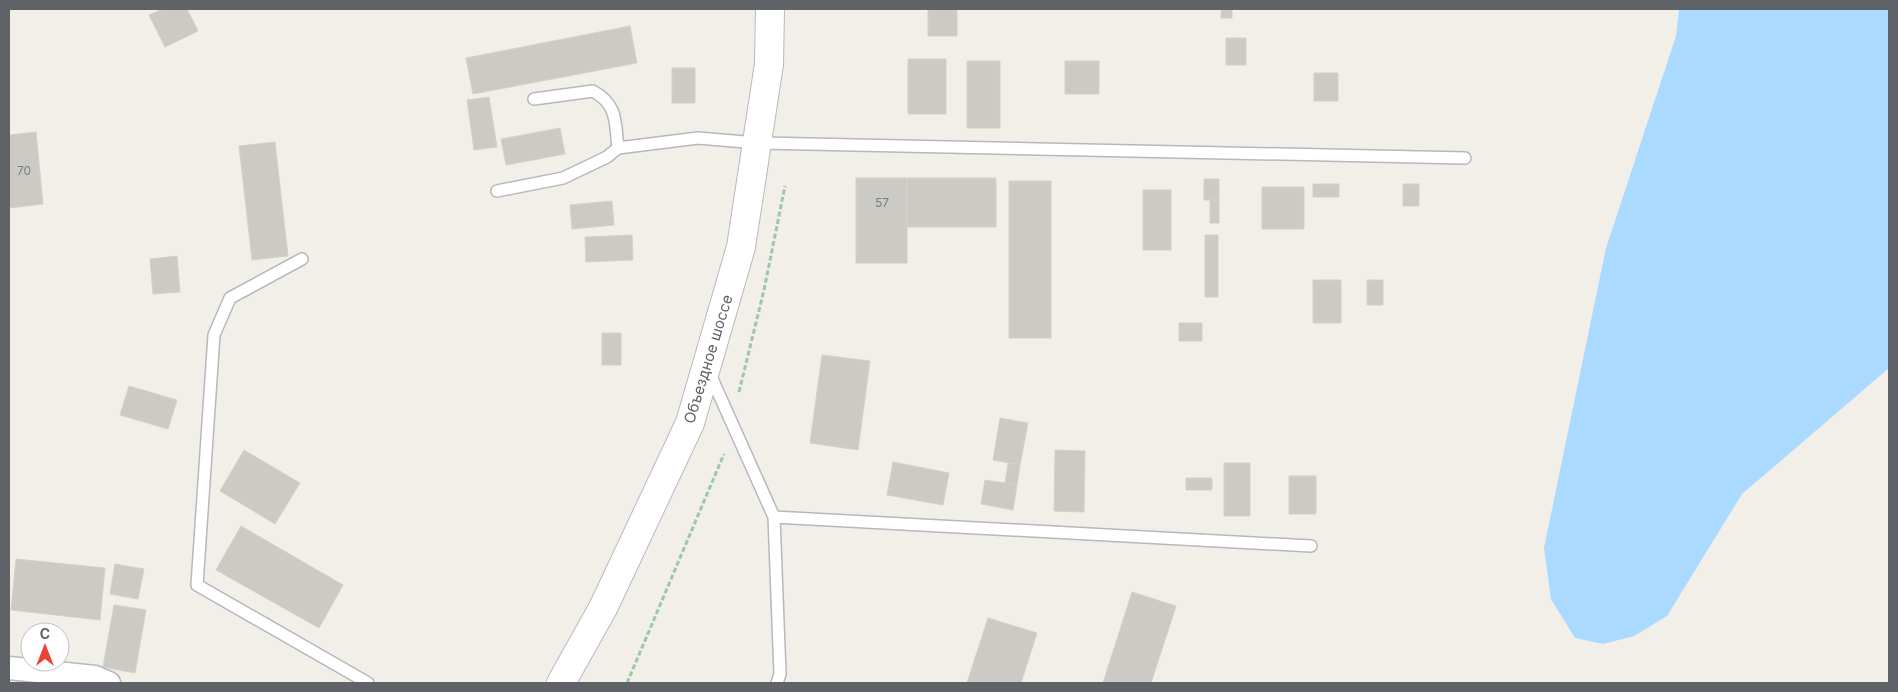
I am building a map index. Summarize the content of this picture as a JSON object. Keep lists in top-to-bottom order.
{
  "streets": {
    "main road": ["Объездное шоссе"]
  },
  "house_numbers": ["70", "57"],
  "north": "top"
}
